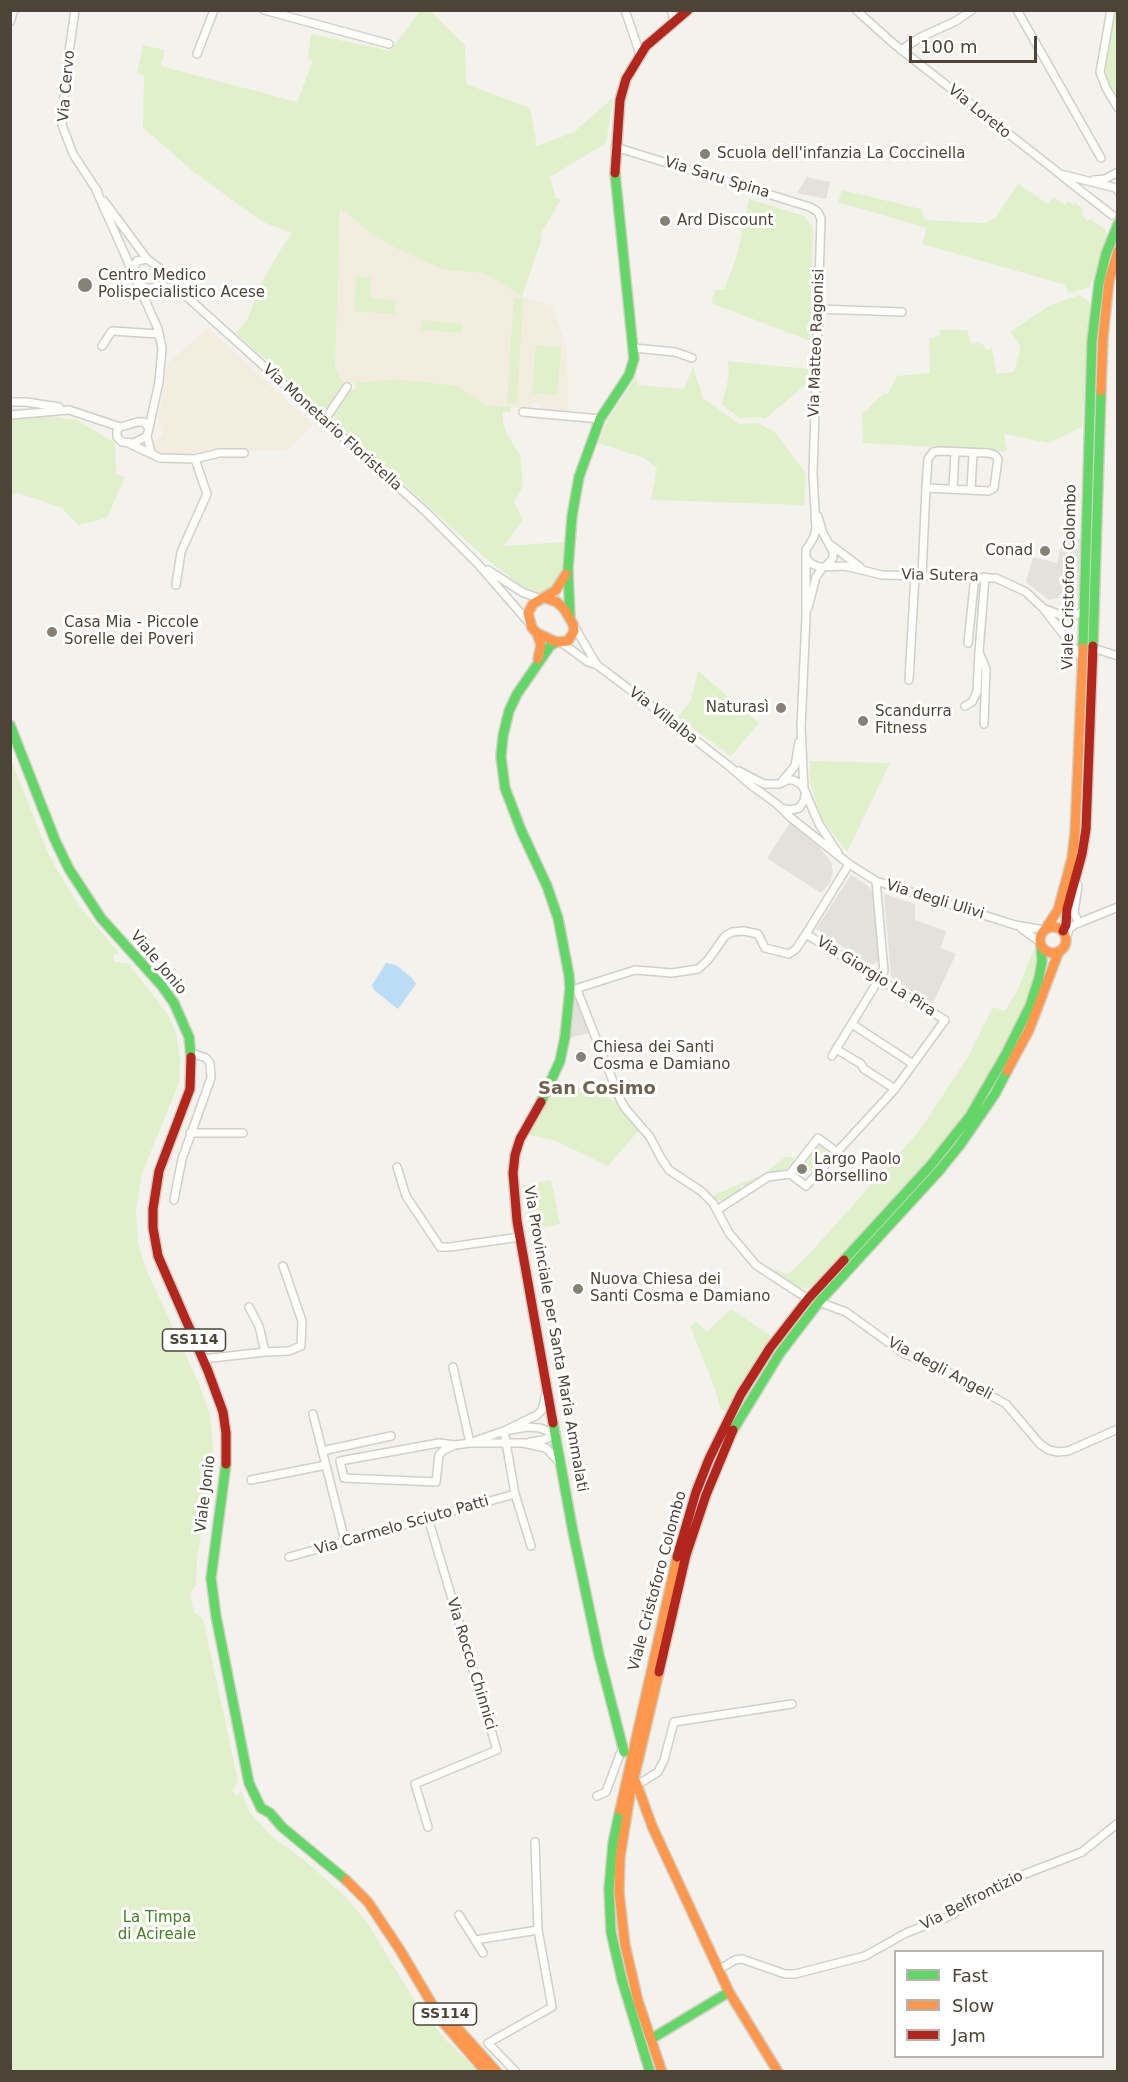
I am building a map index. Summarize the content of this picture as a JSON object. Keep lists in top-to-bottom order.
{
  "streets": {
    "main road": [
      "Viale Cristoforo Colombo",
      "Viale Jonio",
      "Via Provinciale per Santa Maria Ammalati",
      "SS114"
    ],
    "street": [
      "Via Cervo",
      "Via Loreto",
      "Via Saru Spina",
      "Via Matteo Ragonisi",
      "Via Monetario Floristella",
      "Via Sutera",
      "Via Villalba",
      "Via degli Ulivi",
      "Via Giorgio La Pira",
      "Via degli Angeli",
      "Via Carmelo Sciuto Patti",
      "Via Rocco Chinnici",
      "Via Belfrontizio"
    ]
  },
  "crossings": [
    ["Via Saru Spina", "Via Matteo Ragonisi"],
    ["Viale Cristoforo Colombo", "Via degli Angeli"],
    ["Via Carmelo Sciuto Patti", "Via Rocco Chinnici"]
  ],
  "districts": ["San Cosimo"],
  "parks": ["La Timpa di Acireale"],
  "places": [
    "Scuola dell'infanzia La Coccinella",
    "Ard Discount",
    "Centro Medico Polispecialistico Acese",
    "Conad",
    "Casa Mia - Piccole Sorelle dei Poveri",
    "Naturasì",
    "Scandurra Fitness",
    "Chiesa dei Santi Cosma e Damiano",
    "Largo Paolo Borsellino",
    "Nuova Chiesa dei Santi Cosma e Damiano"
  ],
  "legend": ["Fast", "Slow", "Jam"],
  "scale_bar": "100 m"
}
